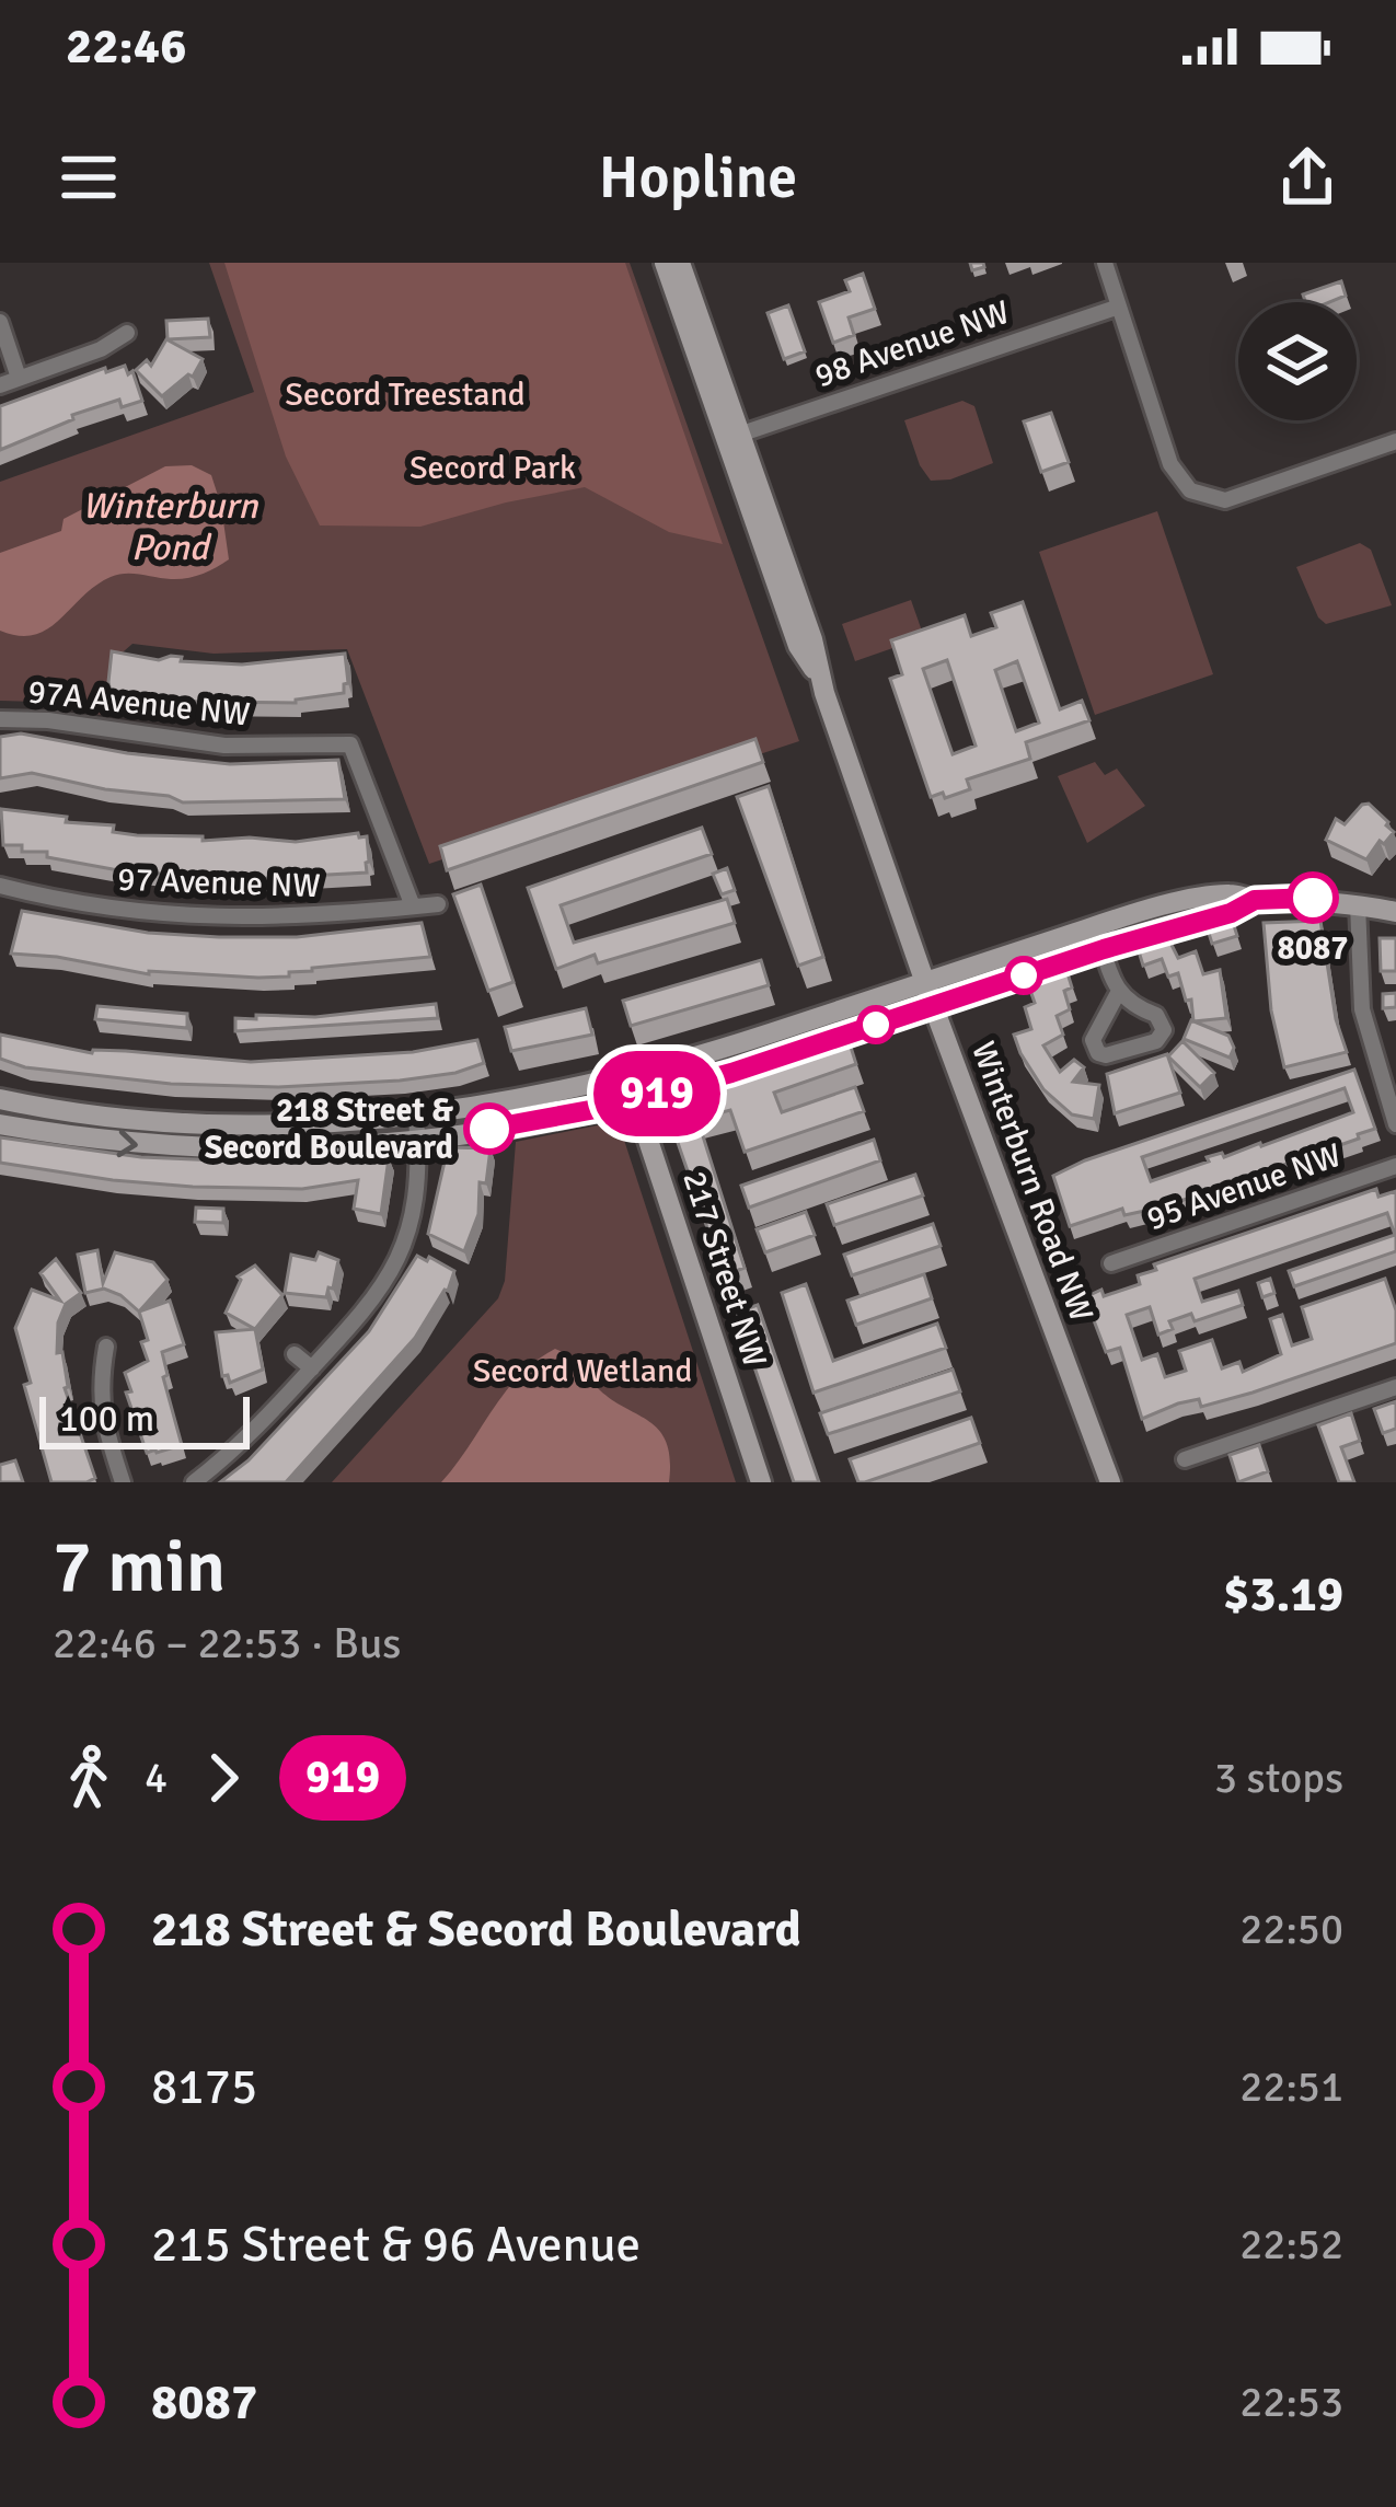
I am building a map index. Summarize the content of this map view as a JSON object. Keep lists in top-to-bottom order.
{
  "streets": {
    "street": [
      "98 Avenue NW",
      "97A Avenue NW",
      "97 Avenue NW",
      "Winterburn Road NW",
      "95 Avenue NW",
      "217 Street NW"
    ]
  },
  "crossings": [
    ["98 Avenue NW", "Winterburn Road NW"],
    ["97A Avenue NW", "97 Avenue NW"]
  ],
  "water": ["Winterburn Pond"],
  "parks": ["Secord Treestand", "Secord Park", "Secord Wetland"],
  "places": ["8087", "218 Street & Secord Boulevard"],
  "lines": ["bus line 919"],
  "scale_bar": "100 m",
  "page": {
    "status": "22:46",
    "header": "Hopline",
    "on_map": "919",
    "scale": "100 m",
    "heading": ["7 min", "22:46 – 22:53 · Bus", "$3.19"],
    "legs": ["4", "919", "3 stops"],
    "list": [
      {
        "name": "218 Street & Secord Boulevard",
        "value": "22:50"
      },
      {
        "name": "8175",
        "value": "22:51"
      },
      {
        "name": "215 Street & 96 Avenue",
        "value": "22:52"
      },
      {
        "name": "8087",
        "value": "22:53"
      }
    ]
  }
}
